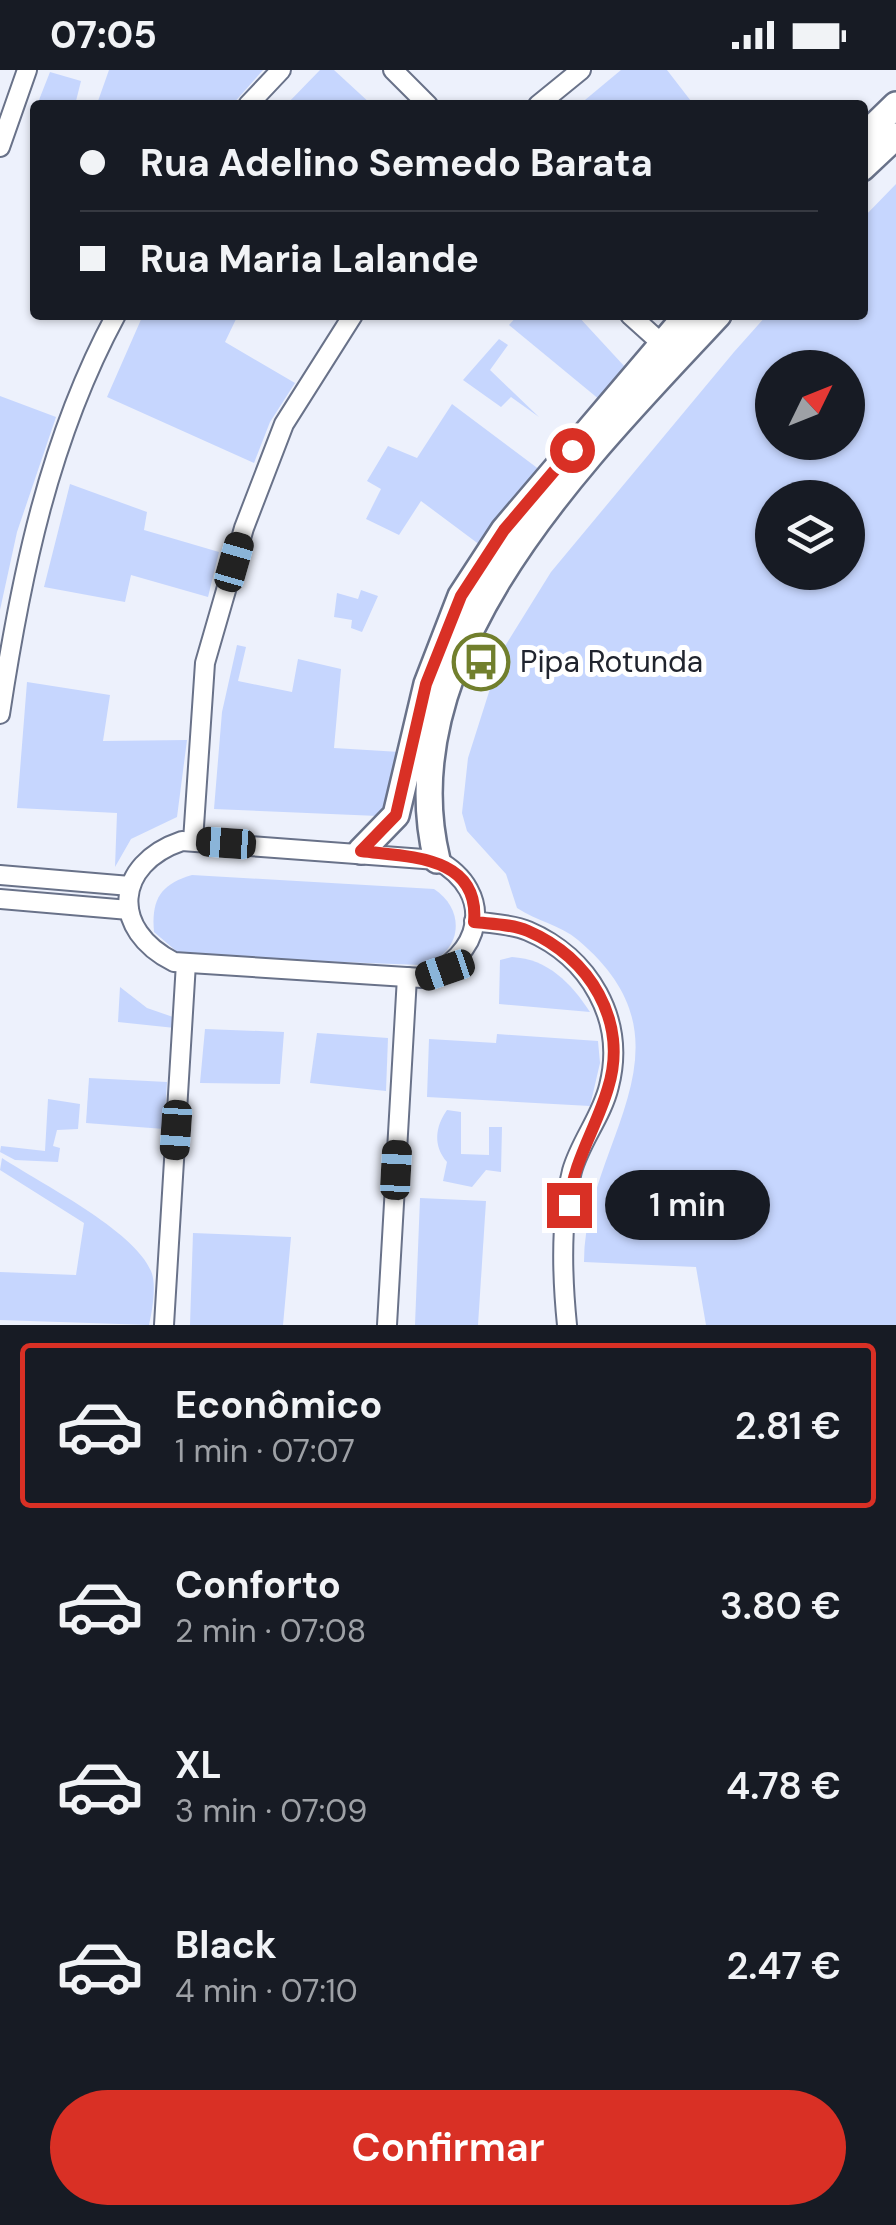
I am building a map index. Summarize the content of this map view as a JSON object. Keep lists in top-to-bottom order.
{
  "places": {
    "bus stop": ["Pipa Rotunda"]
  },
  "north": "top right",
  "page": {
    "status": "07:05",
    "banner": ["Rua Adelino Semedo Barata", "Rua Maria Lalande"],
    "bubble": "1 min",
    "list": [
      {
        "name": "Econômico",
        "note": "1 min · 07:07",
        "value": "2.81 €"
      },
      {
        "name": "Conforto",
        "note": "2 min · 07:08",
        "value": "3.80 €"
      },
      {
        "name": "XL",
        "note": "3 min · 07:09",
        "value": "4.78 €"
      },
      {
        "name": "Black",
        "note": "4 min · 07:10",
        "value": "2.47 €"
      }
    ],
    "buttons": "Confirmar"
  }
}
